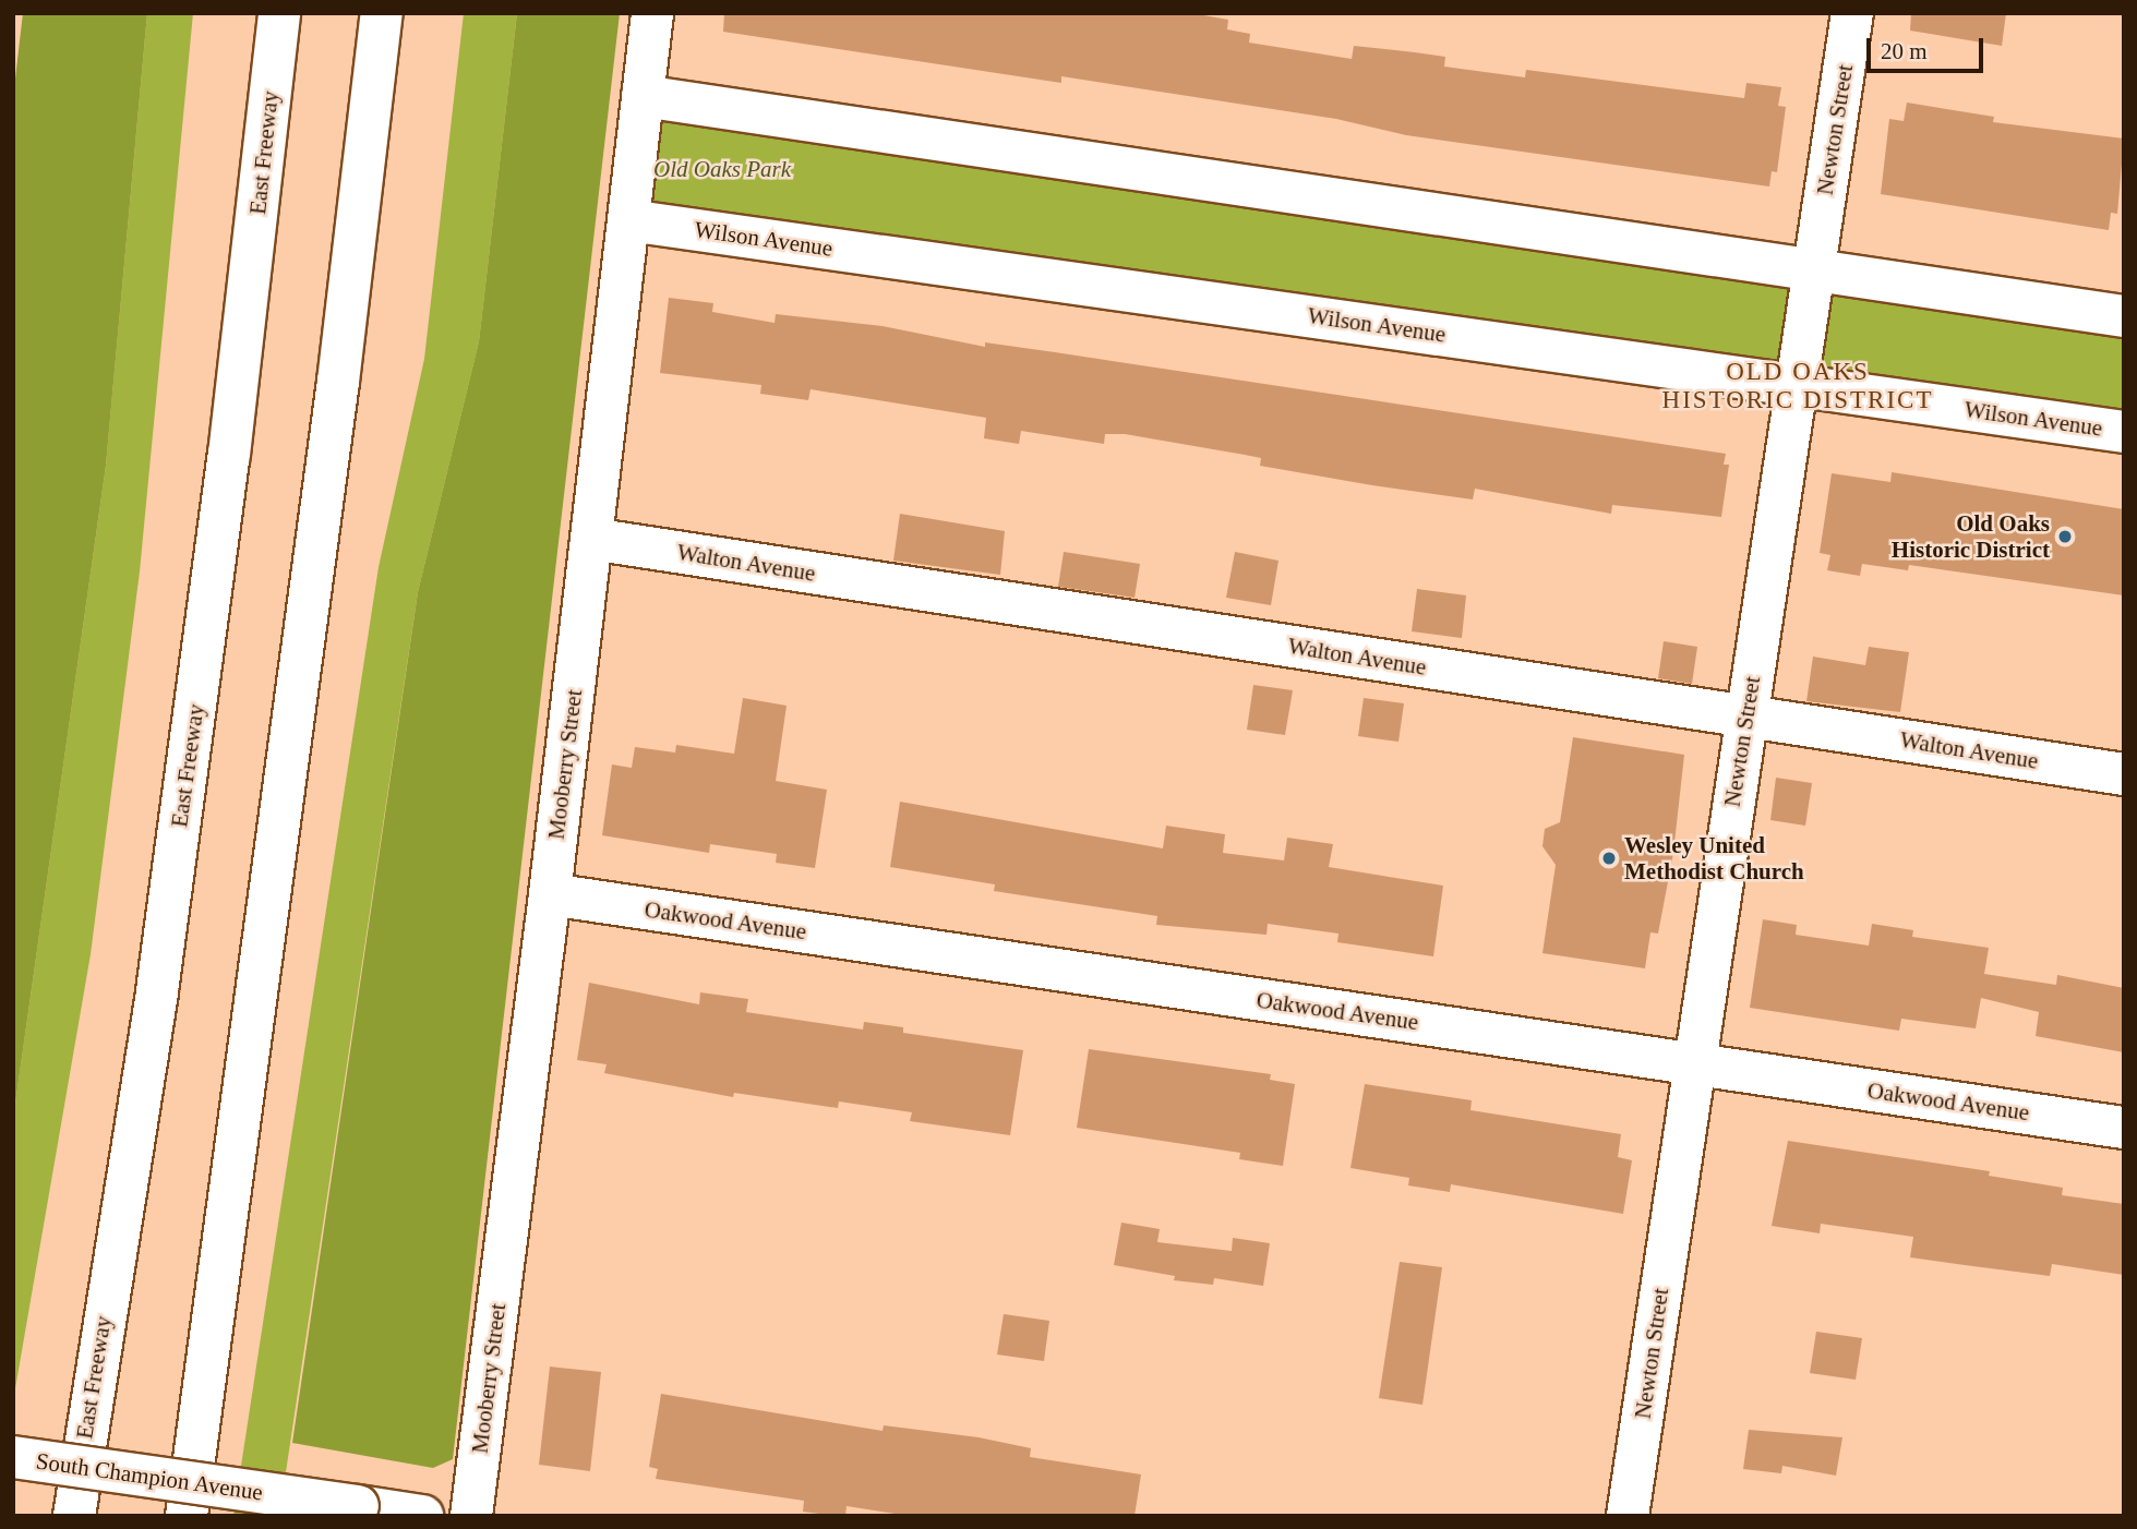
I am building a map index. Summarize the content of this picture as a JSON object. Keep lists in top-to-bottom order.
{
  "streets": {
    "main road": [
      "Newton Street",
      "East Freeway",
      "Wilson Avenue",
      "Walton Avenue",
      "Mooberry Street",
      "Oakwood Avenue",
      "South Champion Avenue"
    ]
  },
  "crossings": [
    ["Newton Street", "Wilson Avenue"],
    ["Newton Street", "Walton Avenue"],
    ["Newton Street", "Oakwood Avenue"],
    ["Wilson Avenue", "Mooberry Street"],
    ["Walton Avenue", "Mooberry Street"],
    ["Mooberry Street", "Oakwood Avenue"]
  ],
  "districts": ["OLD OAKS HISTORIC DISTRICT"],
  "parks": ["Old Oaks Park"],
  "places": ["Old Oaks Historic District", "Wesley United Methodist Church"],
  "scale_bar": "20 m"
}
